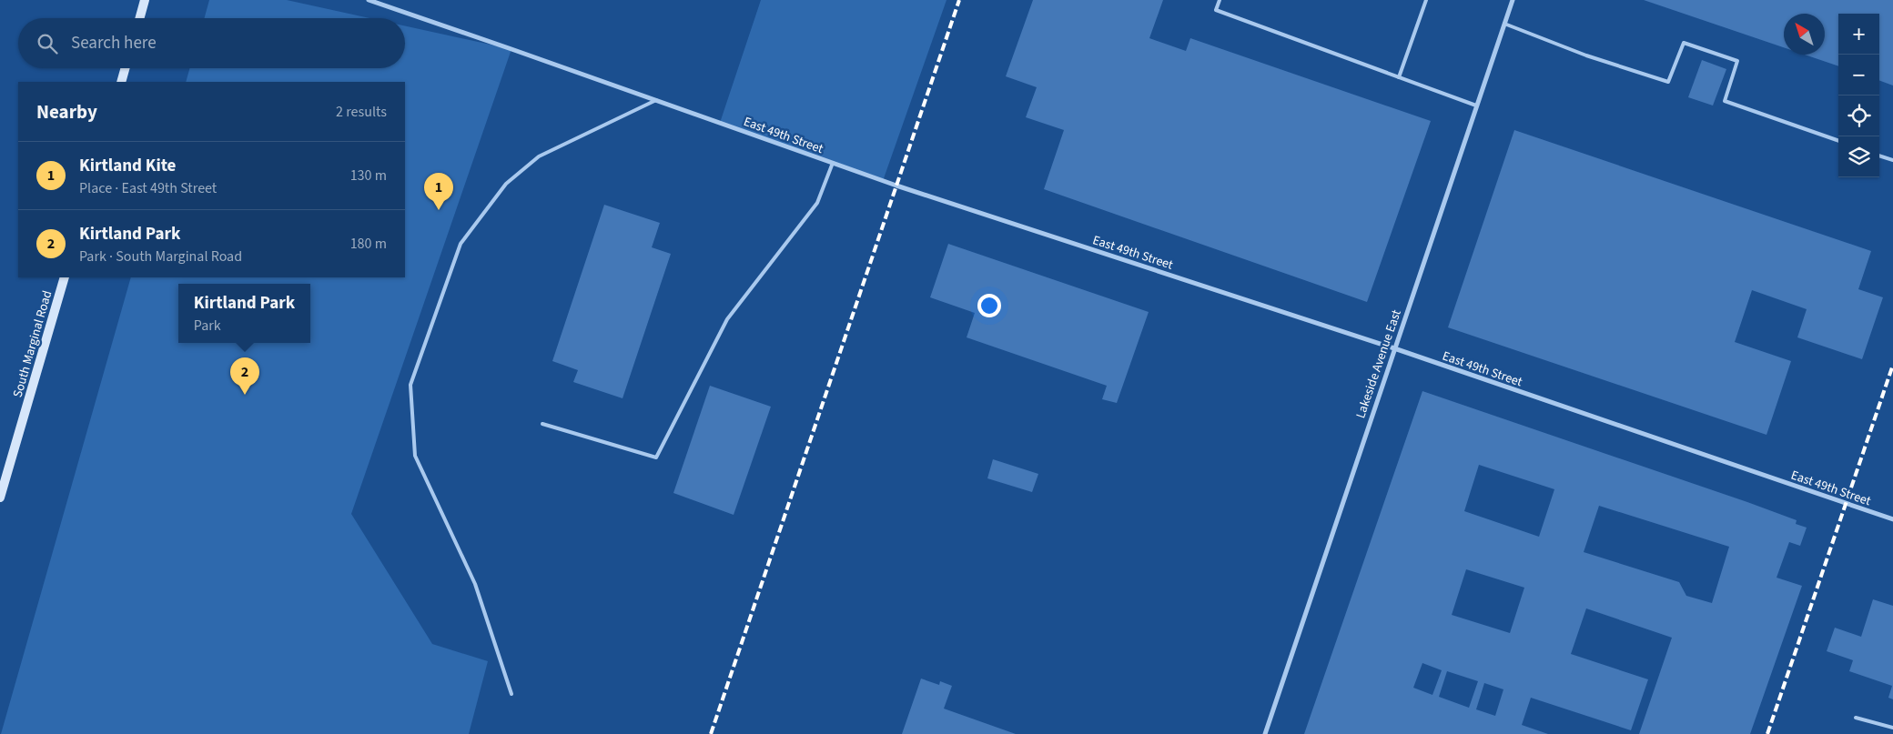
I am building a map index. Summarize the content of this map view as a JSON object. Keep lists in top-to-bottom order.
{
  "streets": {
    "street": ["East 49th Street", "South Marginal Road", "Lakeside Avenue East"]
  },
  "crossings": [
    ["East 49th Street", "Lakeside Avenue East"]
  ],
  "north": "top left",
  "page": {
    "map_buttons": ["+", "−"],
    "search": "Search here",
    "heading": ["Nearby", "2 results"],
    "list": [
      {
        "mark": "1",
        "name": "Kirtland Kite",
        "note": "Place · East 49th Street",
        "value": "130 m"
      },
      {
        "mark": "2",
        "name": "Kirtland Park",
        "note": "Park · South Marginal Road",
        "value": "180 m"
      }
    ],
    "pins": ["1", "2"],
    "popup": ["Kirtland Park", "Park"]
  }
}
